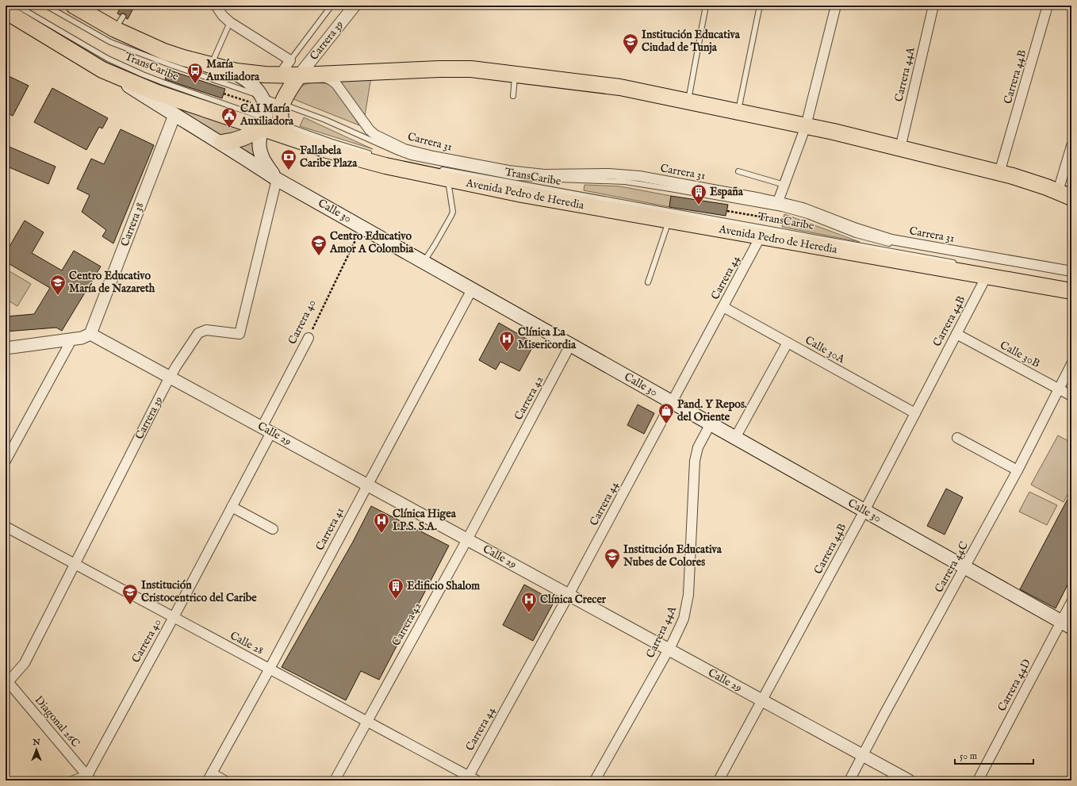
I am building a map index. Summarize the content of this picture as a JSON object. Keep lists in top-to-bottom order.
{
  "streets": {
    "highway": ["Avenida Pedro de Heredia"],
    "main road": ["Calle 30"],
    "street": [
      "Carrera 39",
      "Carrera 44A",
      "Carrera 44B",
      "Carrera 31",
      "Carrera 38",
      "Carrera 44",
      "Carrera 40",
      "Calle 30A",
      "Calle 30B",
      "Carrera 42",
      "Calle 29",
      "Carrera 41",
      "Carrera 44C",
      "Calle 28",
      "Carrera 44D",
      "Diagonal 26C"
    ],
    "lane": ["TransCaribe"]
  },
  "crossings": [
    ["Carrera 39", "Calle 30"],
    ["Carrera 39", "Calle 29"],
    ["Carrera 39", "Calle 28"],
    ["Carrera 39", "Diagonal 26C"],
    ["TransCaribe", "Avenida Pedro de Heredia"],
    ["TransCaribe", "Calle 30"],
    ["Carrera 44A", "Calle 30"],
    ["Carrera 44A", "Calle 29"],
    ["Carrera 44B", "Avenida Pedro de Heredia"],
    ["Carrera 44B", "Calle 30"],
    ["Carrera 44B", "Calle 30A"],
    ["Carrera 44B", "Calle 30B"],
    ["Carrera 44B", "Calle 29"],
    ["Avenida Pedro de Heredia", "Calle 30"],
    ["Avenida Pedro de Heredia", "Carrera 44"],
    ["Calle 30", "Carrera 38"],
    ["Calle 30", "Carrera 44"],
    ["Calle 30", "Carrera 40"],
    ["Calle 30", "Carrera 42"],
    ["Calle 30", "Carrera 41"],
    ["Calle 30", "Carrera 44C"],
    ["Calle 30", "Carrera 44D"],
    ["Carrera 38", "Calle 29"],
    ["Carrera 44", "Calle 30A"],
    ["Carrera 44", "Calle 29"],
    ["Carrera 44", "Calle 28"],
    ["Carrera 40", "Calle 29"],
    ["Carrera 40", "Calle 28"],
    ["Carrera 40", "Diagonal 26C"],
    ["Calle 30B", "Carrera 44C"],
    ["Carrera 42", "Calle 29"],
    ["Carrera 42", "Calle 28"],
    ["Calle 29", "Carrera 41"],
    ["Calle 29", "Carrera 44C"],
    ["Carrera 41", "Calle 28"]
  ],
  "places": {
    "school or university": [
      "Institución Educativa Ciudad de Tunja",
      "Centro Educativo Amor A Colombia",
      "Centro Educativo María de Nazareth",
      "Institución Educativa Nubes de Colores",
      "Institución Cristocentrico del Caribe"
    ],
    "bus stop": ["María Auxiliadora"],
    "public building": ["CAI María Auxiliadora"],
    "bank": ["Fallabela Caribe Plaza"],
    "building": ["España", "Edificio Shalom"],
    "hospital": ["Clínica La Misericordia", "Clínica Higea I.P.S. S.A.", "Clínica Crecer"],
    "shop": ["Pand. Y Repos. del Oriente"]
  },
  "scale_bar": "50 m",
  "north": "top"
}
